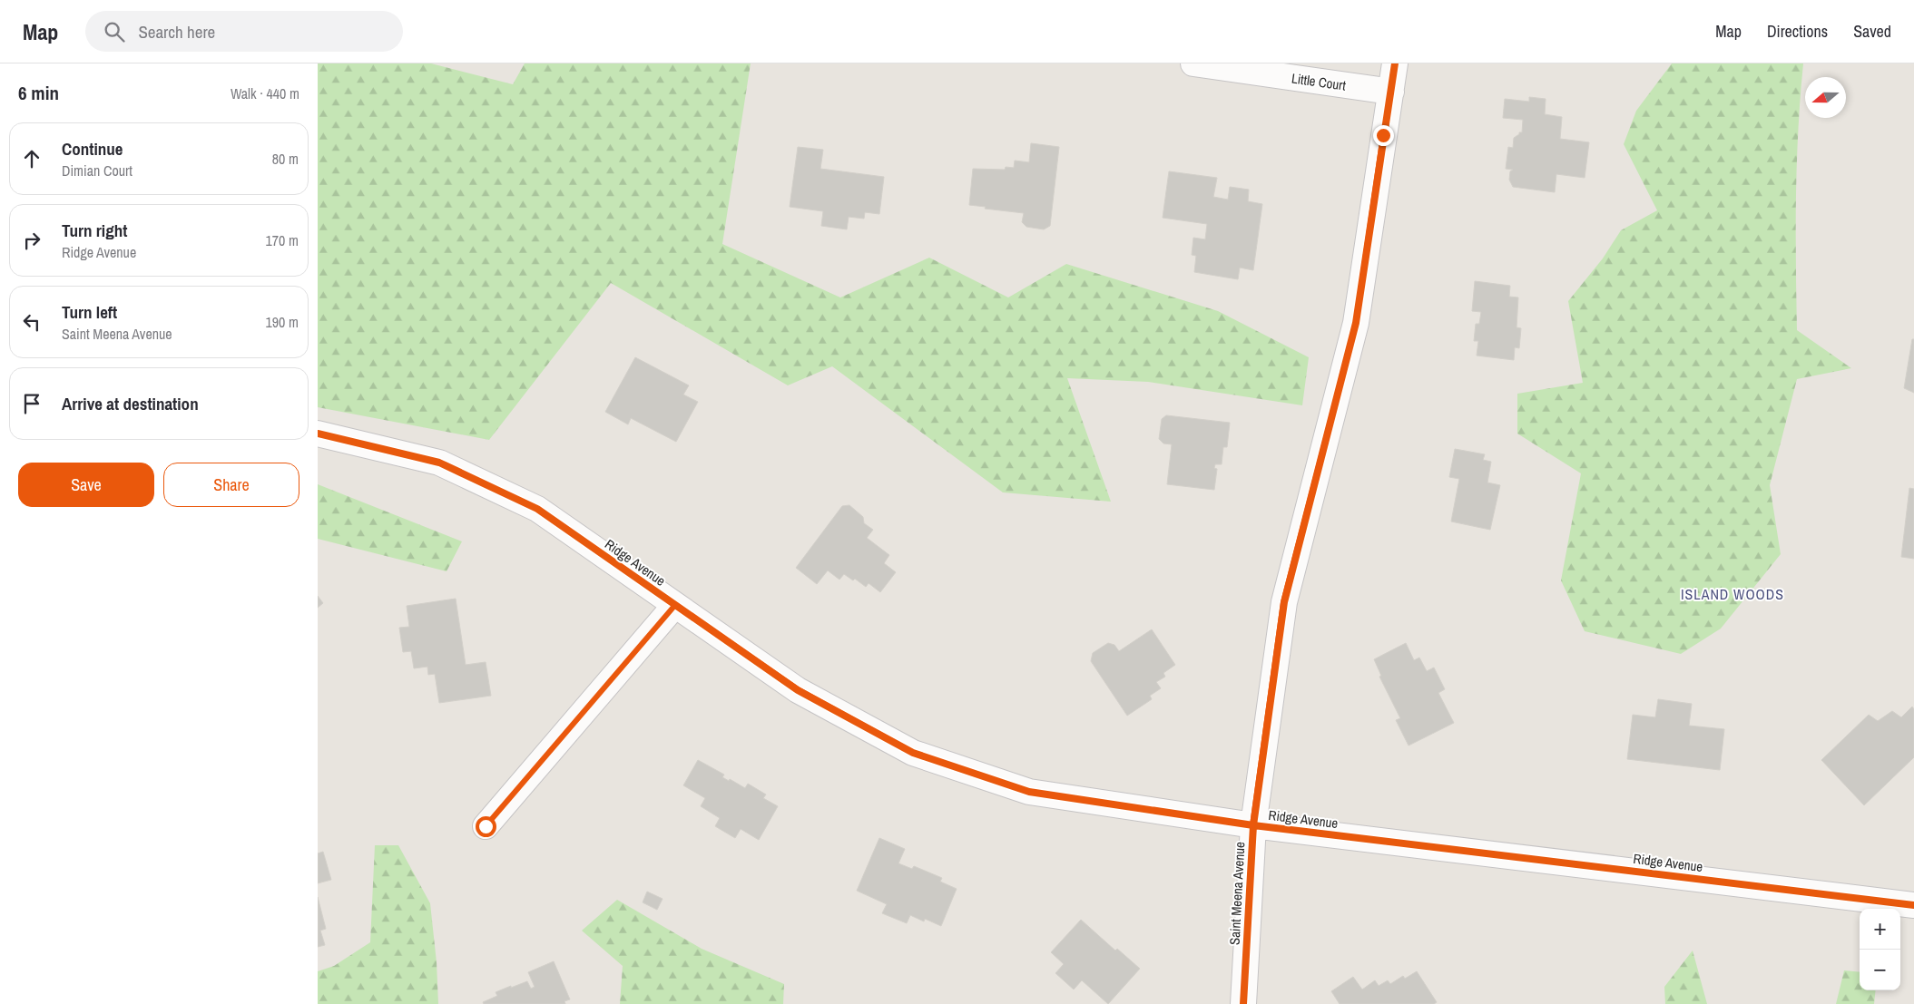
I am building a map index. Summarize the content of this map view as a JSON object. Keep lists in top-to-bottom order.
{
  "streets": {
    "street": ["Little Court", "Ridge Avenue", "Saint Meena Avenue"]
  },
  "crossings": [
    ["Little Court", "Saint Meena Avenue"],
    ["Ridge Avenue", "Saint Meena Avenue"]
  ],
  "districts": ["ISLAND WOODS"],
  "north": "left",
  "page": {
    "header": "Map",
    "search": "Search here",
    "nav": ["Map", "Directions", "Saved"],
    "heading": ["6 min", "Walk · 440 m"],
    "list": [
      ["Continue", "Dimian Court", "80 m"],
      ["Turn right", "Ridge Avenue", "170 m"],
      ["Turn left", "Saint Meena Avenue", "190 m"],
      "Arrive at destination"
    ],
    "buttons": ["Save", "Share"],
    "map_buttons": ["+", "−"]
  }
}
